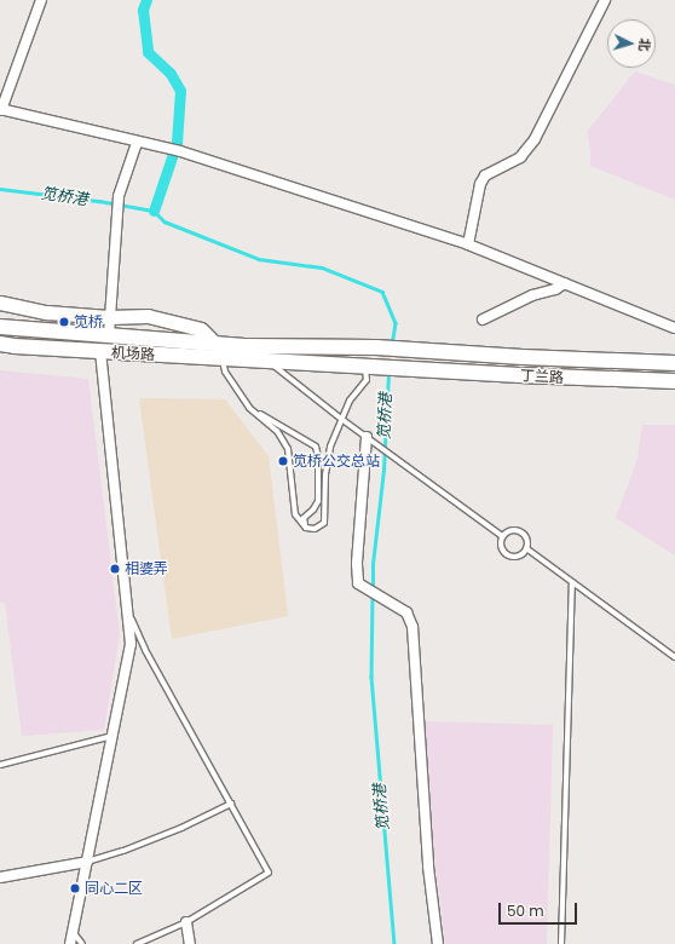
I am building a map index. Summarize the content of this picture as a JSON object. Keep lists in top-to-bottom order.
{
  "streets": {
    "main road": ["机场路", "丁兰路"]
  },
  "crossings": [
    ["机场路", "丁兰路"]
  ],
  "water": ["笕桥港"],
  "places": [
    "笕桥",
    "笕桥公交总站",
    "相婆弄",
    "同心二区"
  ],
  "scale_bar": "50 m",
  "north": "right"
}
